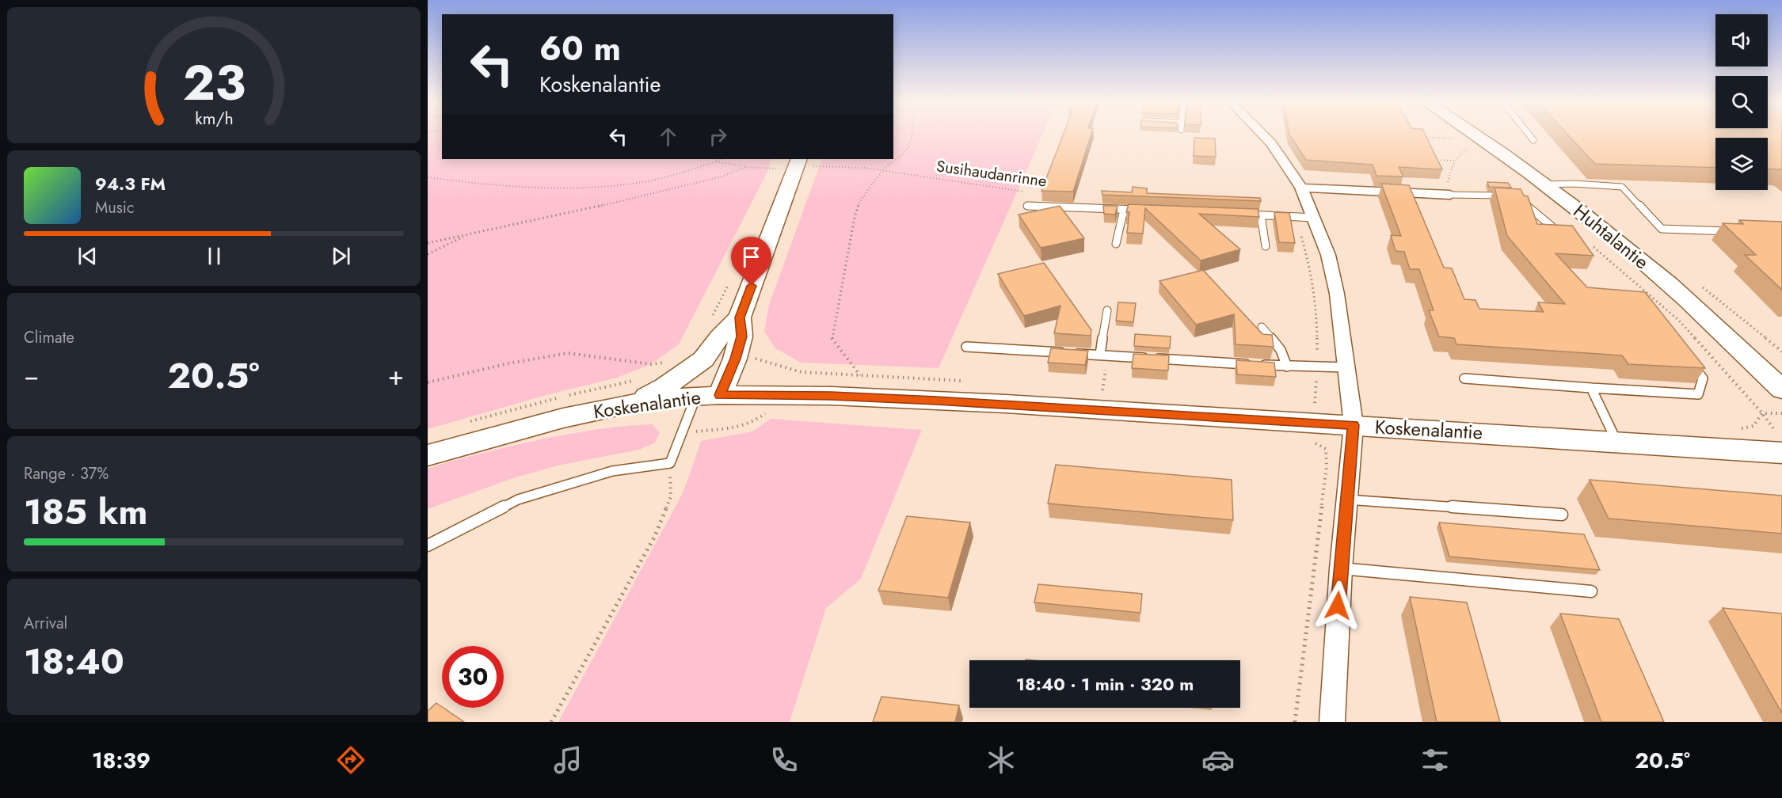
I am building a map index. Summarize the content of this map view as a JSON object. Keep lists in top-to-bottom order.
{
  "streets": {
    "street": ["Huhtalantie", "Koskenalantie"],
    "path": ["Susihaudanrinne"]
  },
  "page": {
    "turn": ["60 m", "Koskenalantie"],
    "song": ["94.3 FM", "Music"],
    "tile": [
      "Climate",
      ["Range · 37%", "185 km"],
      ["Arrival", "18:40"]
    ],
    "heat": ["−", "20.5°", "+"],
    "limit": "30",
    "trip": "18:40 · 1 min · 320 m",
    "tabs": ["18:39", "20.5°"],
    "gauge": ["23", "km/h"]
  }
}
